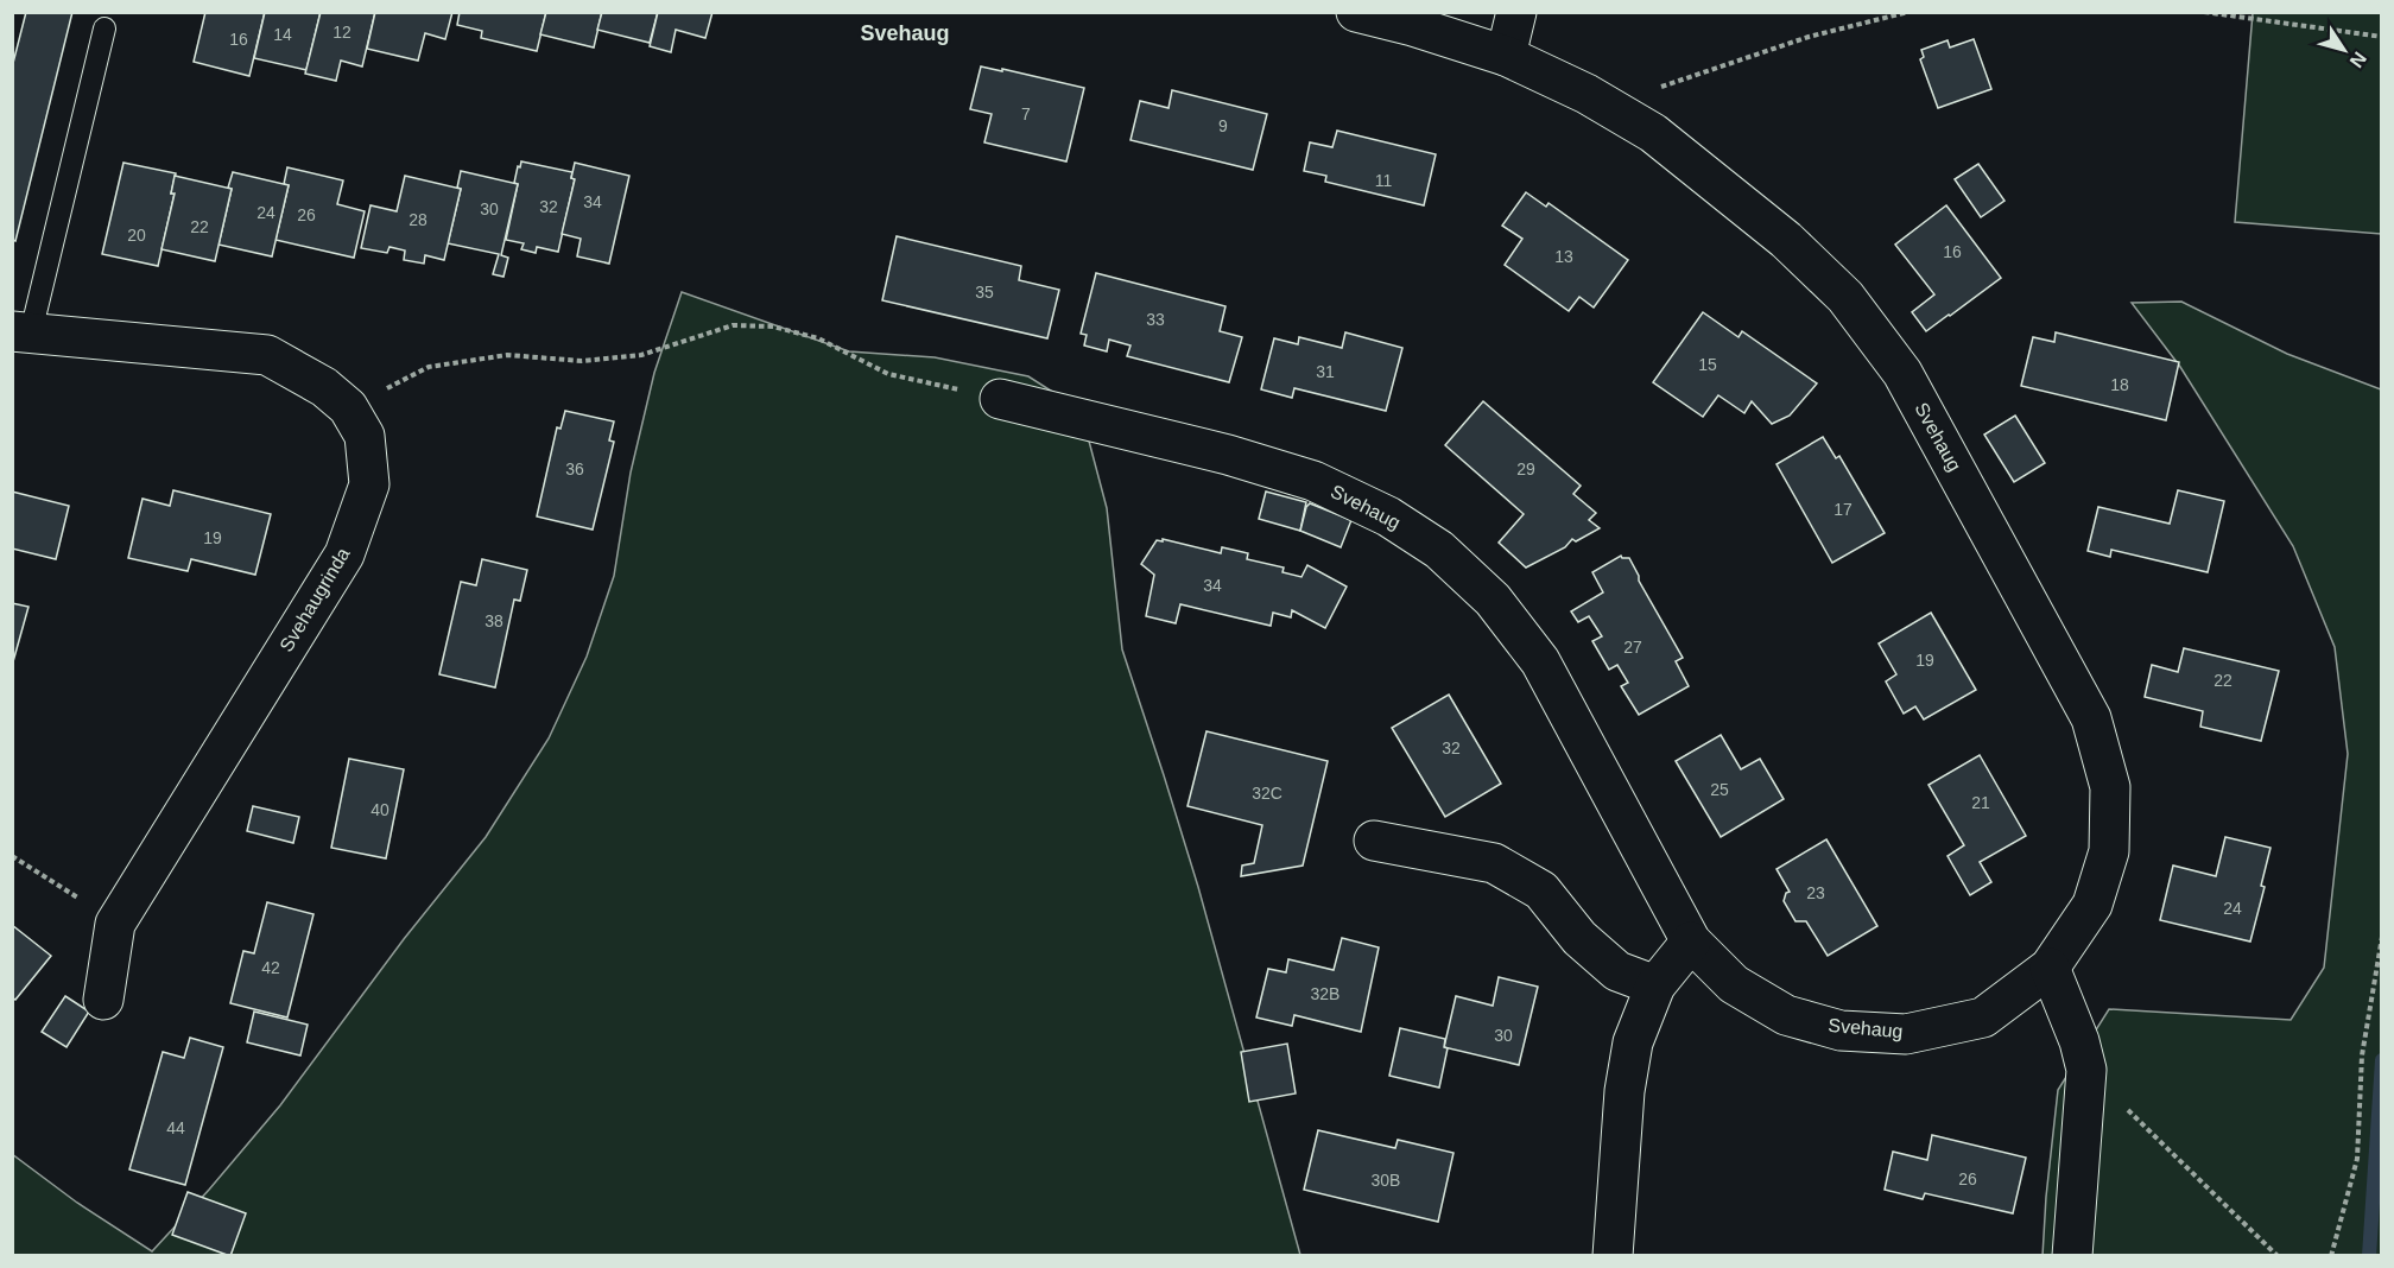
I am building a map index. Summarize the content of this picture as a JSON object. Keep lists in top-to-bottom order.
{
  "streets": {
    "street": ["Svehaug", "Svehaugrinda"]
  },
  "districts": ["Svehaug"],
  "house_numbers": [
    "12",
    "14",
    "16",
    "7",
    "9",
    "11",
    "34",
    "32",
    "30",
    "24",
    "26",
    "28",
    "22",
    "20",
    "16",
    "13",
    "35",
    "33",
    "15",
    "31",
    "18",
    "36",
    "29",
    "17",
    "19",
    "34",
    "38",
    "27",
    "19",
    "22",
    "32",
    "25",
    "32C",
    "21",
    "40",
    "23",
    "24",
    "42",
    "32B",
    "30",
    "44",
    "26",
    "30B"
  ],
  "north": "bottom right"
}
